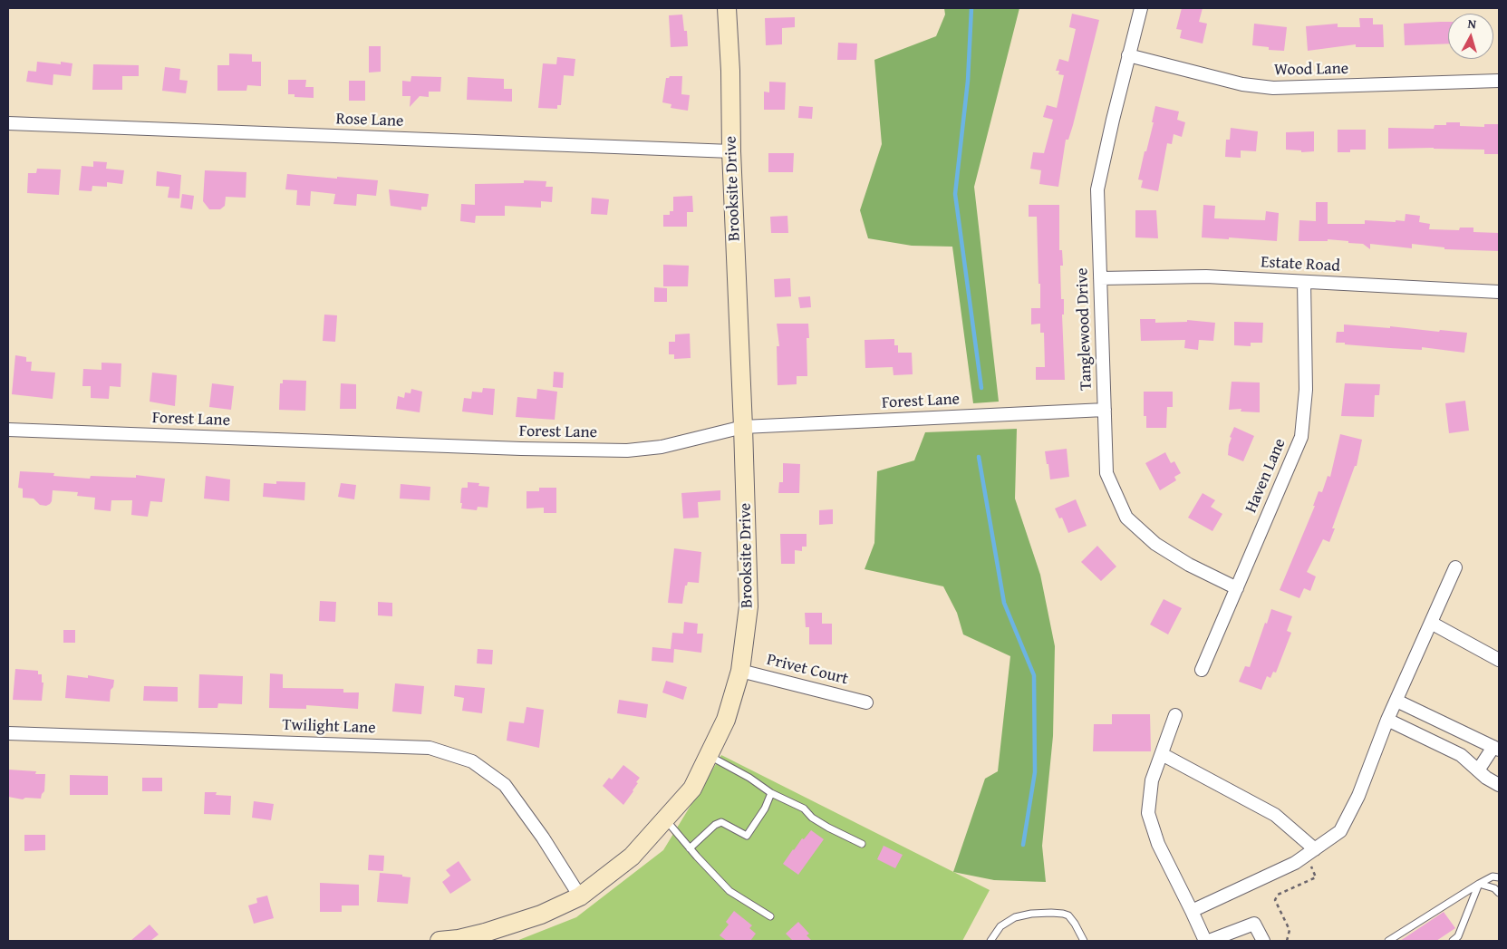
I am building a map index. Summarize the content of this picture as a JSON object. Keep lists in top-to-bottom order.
{
  "streets": {
    "street": [
      "Wood Lane",
      "Rose Lane",
      "Brooksite Drive",
      "Estate Road",
      "Tanglewood Drive",
      "Forest Lane",
      "Haven Lane",
      "Privet Court",
      "Twilight Lane"
    ]
  },
  "crossings": [
    ["Wood Lane", "Tanglewood Drive"],
    ["Rose Lane", "Brooksite Drive"],
    ["Brooksite Drive", "Forest Lane"],
    ["Brooksite Drive", "Privet Court"],
    ["Brooksite Drive", "Twilight Lane"],
    ["Estate Road", "Tanglewood Drive"],
    ["Estate Road", "Haven Lane"],
    ["Tanglewood Drive", "Forest Lane"],
    ["Tanglewood Drive", "Haven Lane"]
  ],
  "north": "top"
}
